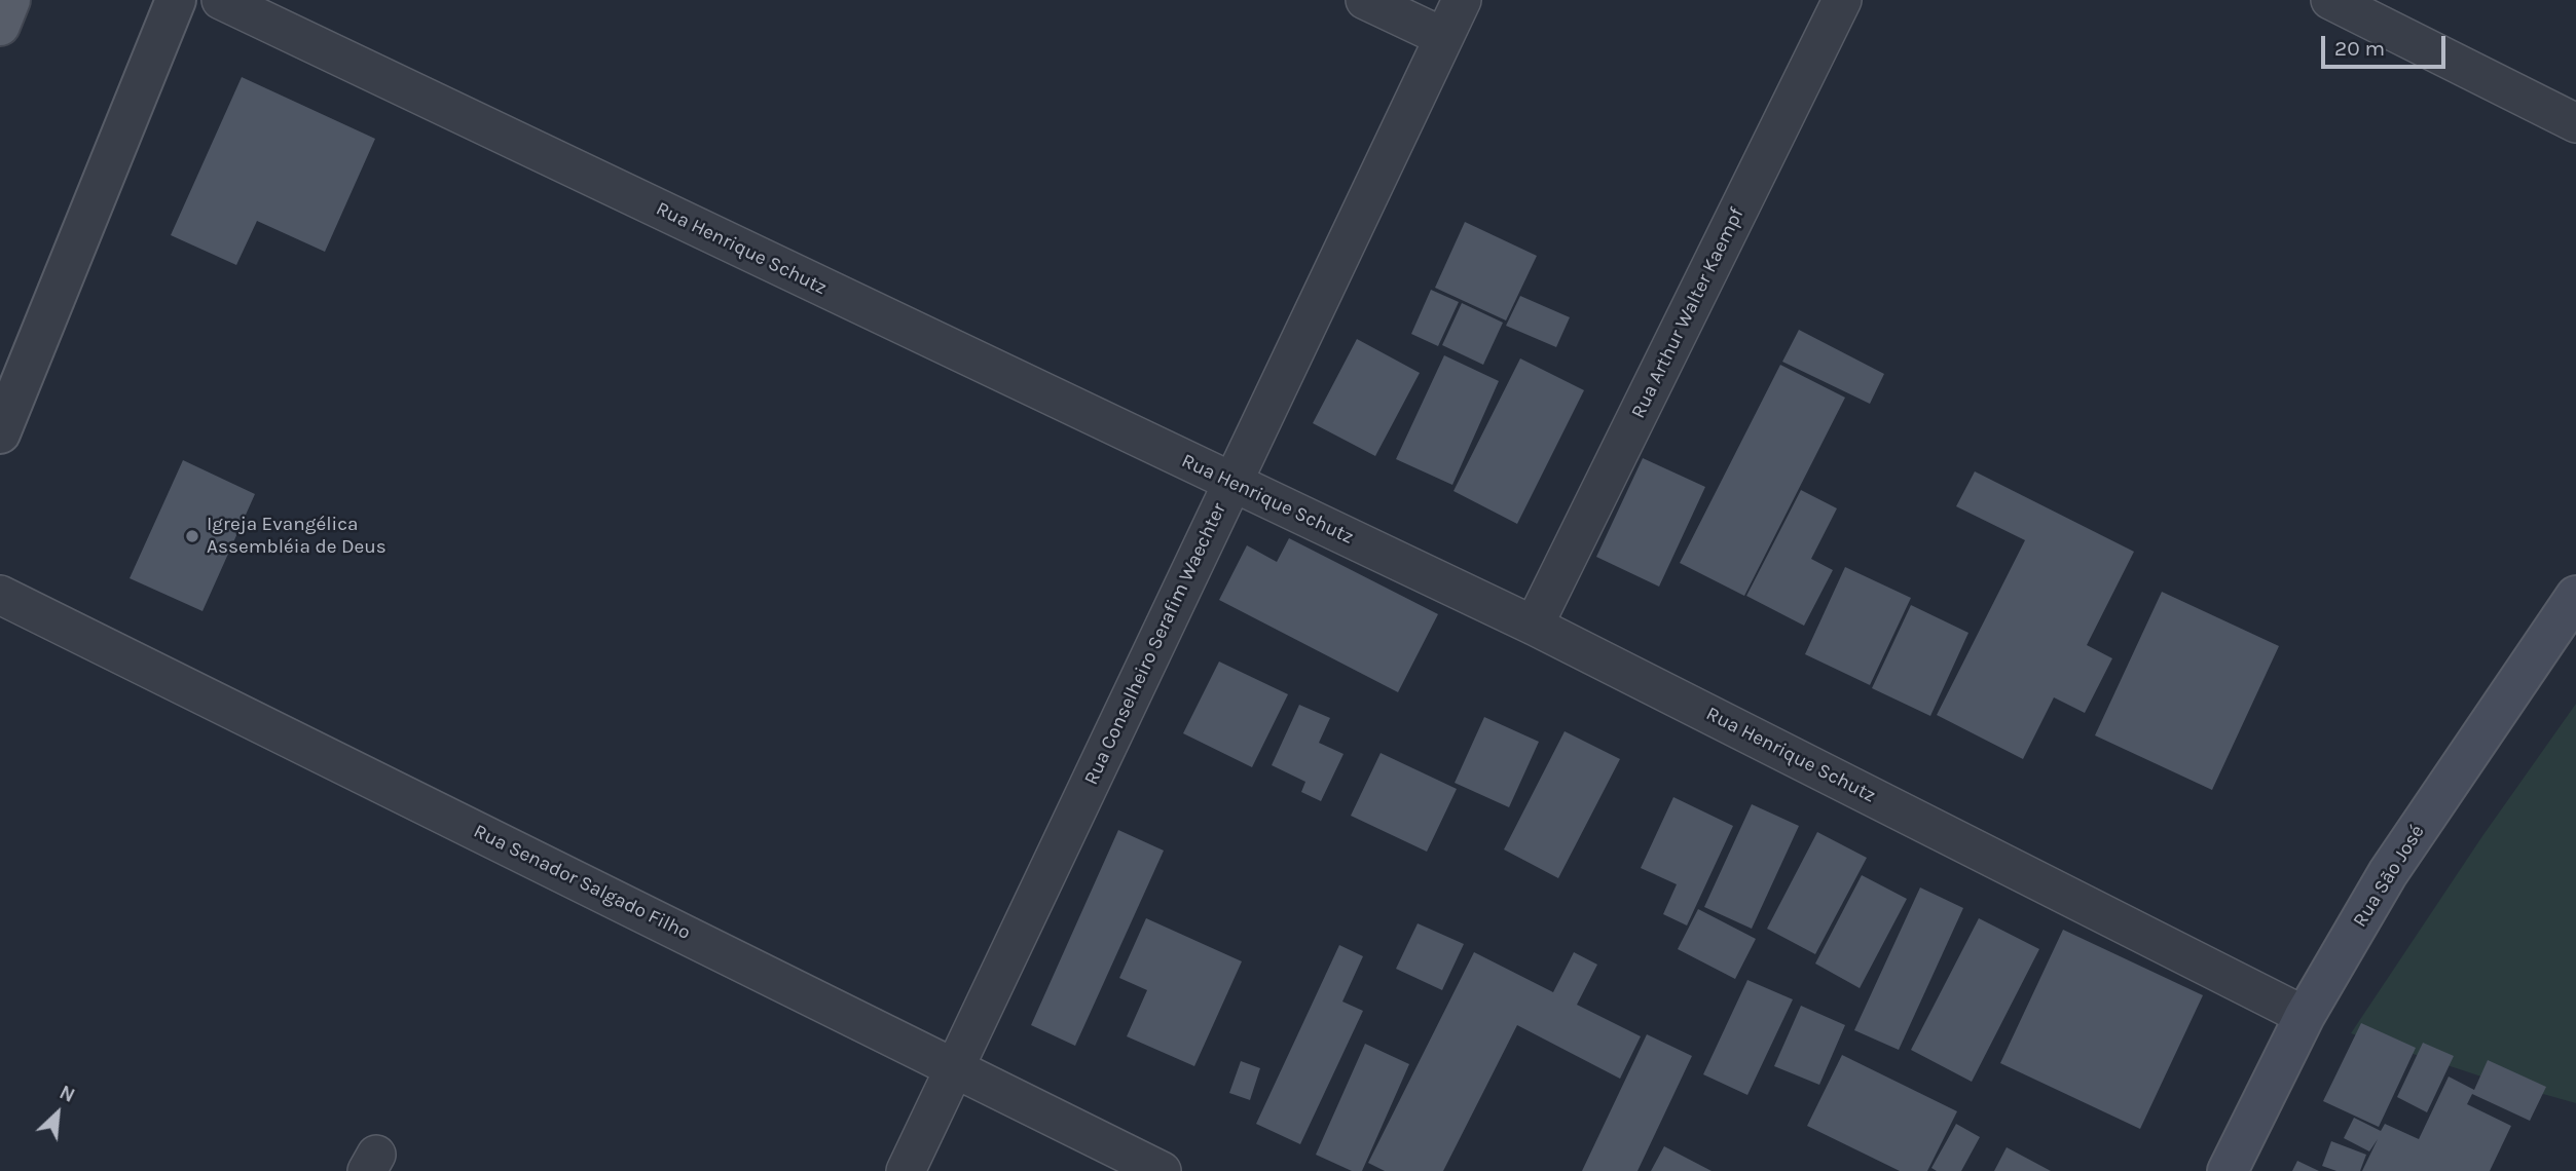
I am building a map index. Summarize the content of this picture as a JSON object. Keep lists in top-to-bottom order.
{
  "streets": {
    "main road": ["Rua São José"],
    "street": [
      "Rua Henrique Schutz",
      "Rua Arthur Walter Kaempf",
      "Rua Conselheiro Serafim Waechter",
      "Rua Senador Salgado Filho"
    ]
  },
  "crossings": [
    ["Rua Henrique Schutz", "Rua Arthur Walter Kaempf"],
    ["Rua Henrique Schutz", "Rua Conselheiro Serafim Waechter"],
    ["Rua Henrique Schutz", "Rua São José"],
    ["Rua Conselheiro Serafim Waechter", "Rua Senador Salgado Filho"]
  ],
  "places": ["Igreja Evangélica Assembléia de Deus"],
  "scale_bar": "20 m",
  "north": "top right"
}
